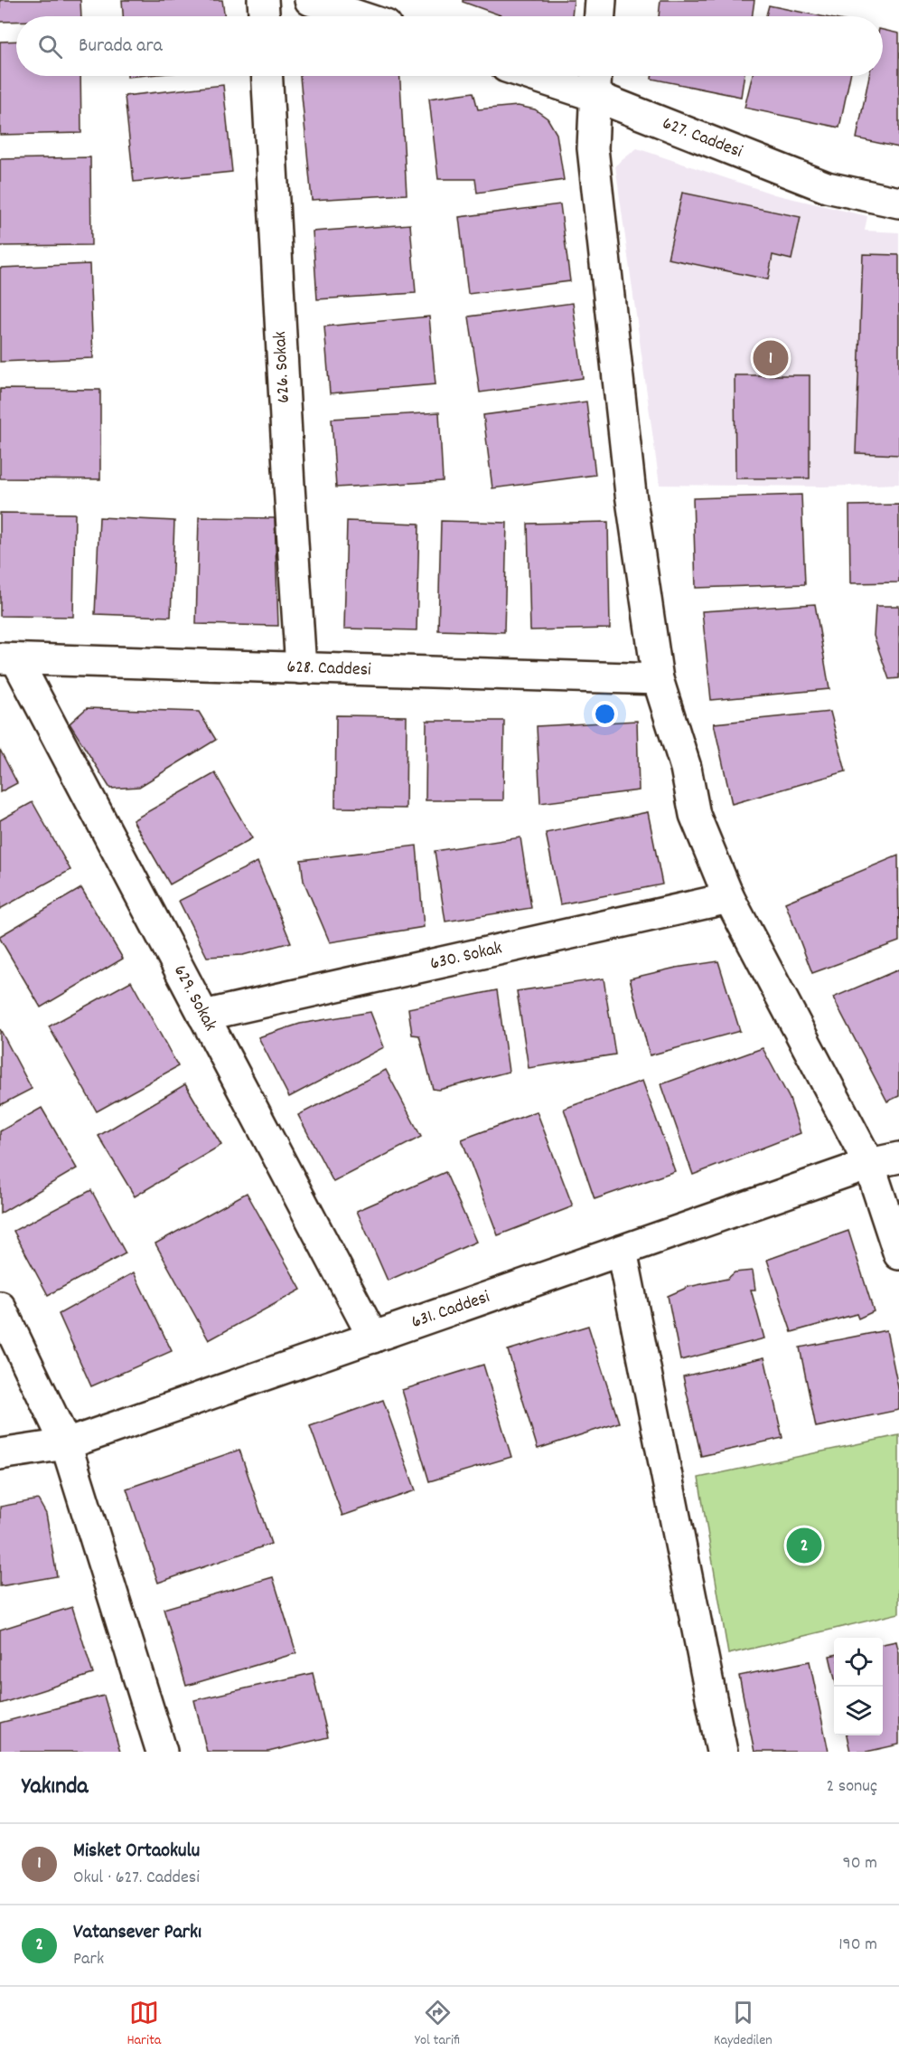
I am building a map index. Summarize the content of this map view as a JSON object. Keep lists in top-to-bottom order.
{
  "streets": {
    "street": [
      "627. Caddesi",
      "626. Sokak",
      "628. Caddesi",
      "630. Sokak",
      "629. Sokak",
      "631. Caddesi"
    ]
  },
  "crossings": [
    ["626. Sokak", "628. Caddesi"],
    ["628. Caddesi", "629. Sokak"],
    ["630. Sokak", "629. Sokak"],
    ["629. Sokak", "631. Caddesi"]
  ],
  "page": {
    "search": "Burada ara",
    "pins": ["1", "2"],
    "heading": ["Yakında", "2 sonuç"],
    "list": [
      {
        "mark": "1",
        "name": "Misket Ortaokulu",
        "note": "Okul · 627. Caddesi",
        "value": "90 m"
      },
      {
        "mark": "2",
        "name": "Vatansever Parkı",
        "note": "Park",
        "value": "190 m"
      }
    ],
    "nav": ["Harita", "Yol tarifi", "Kaydedilen"]
  }
}
